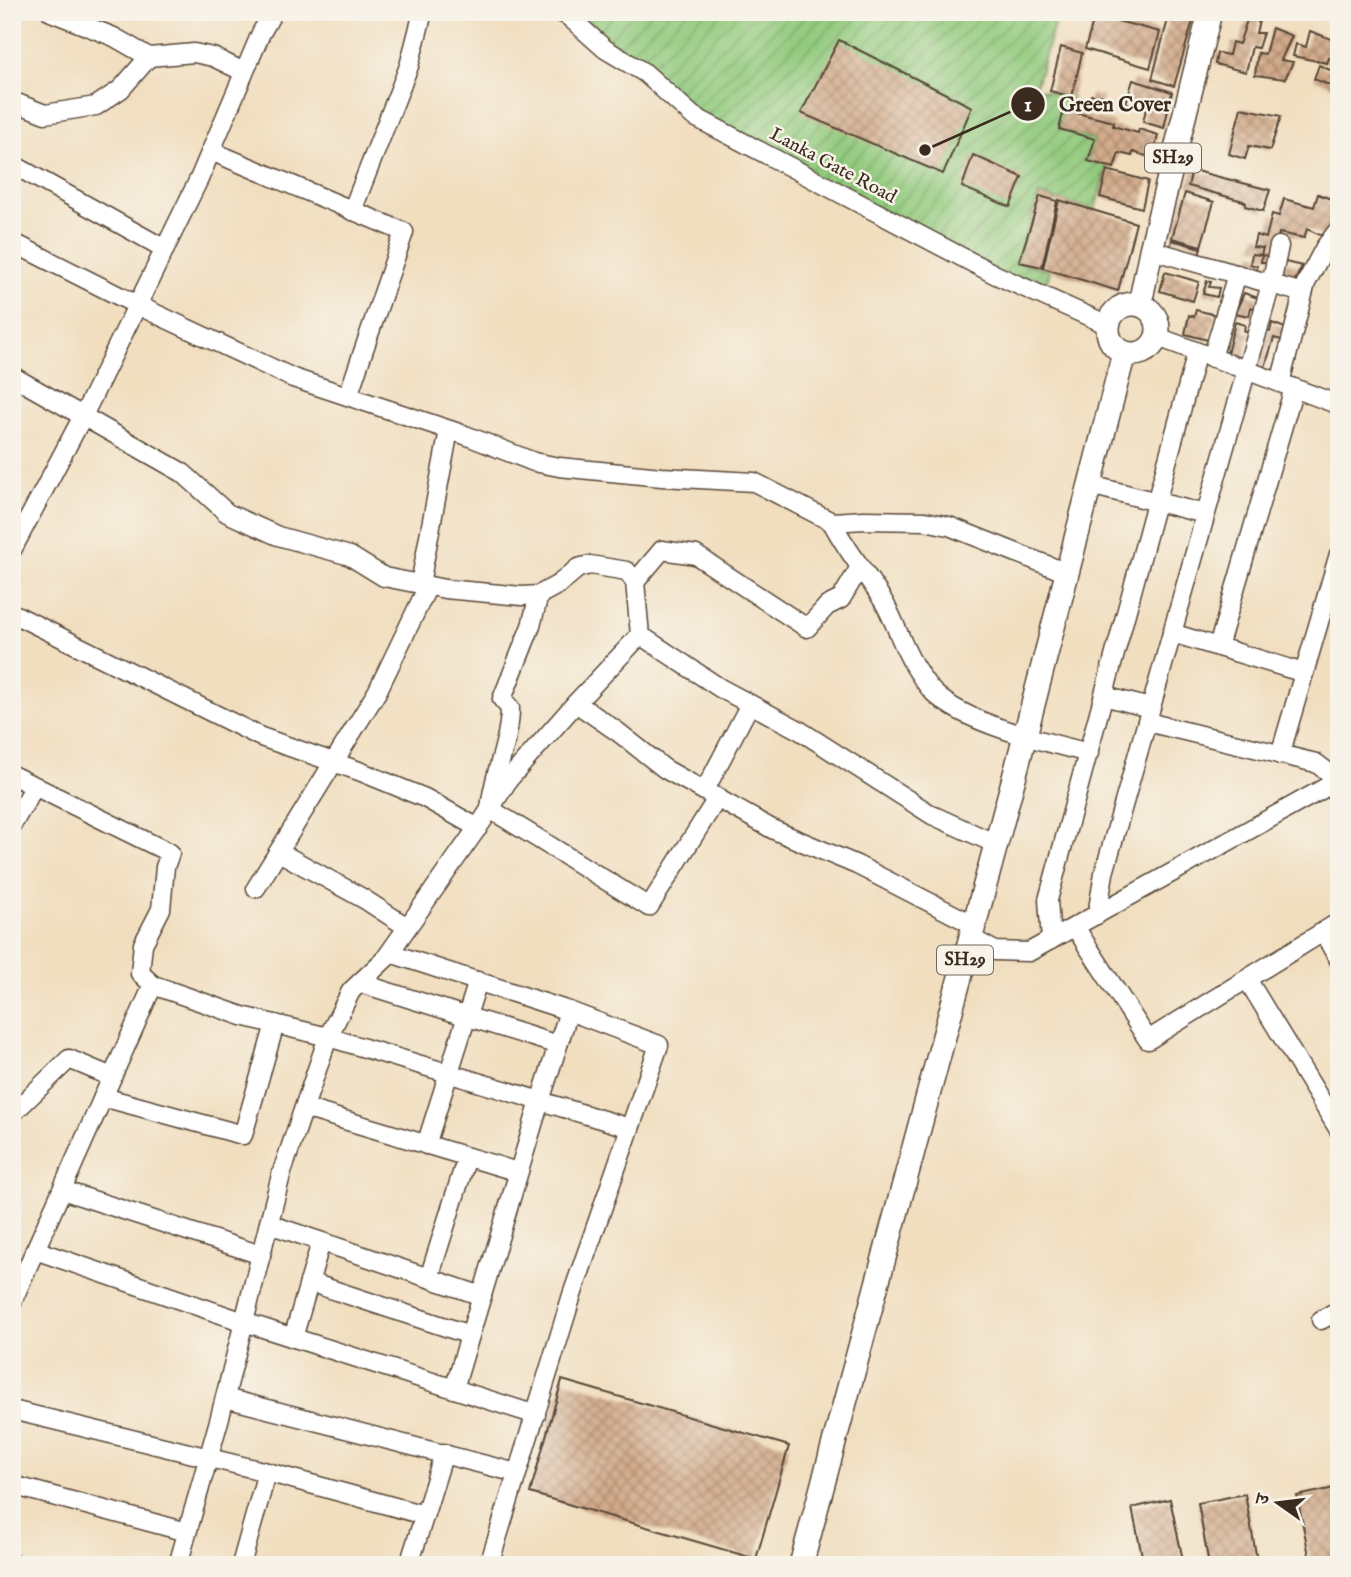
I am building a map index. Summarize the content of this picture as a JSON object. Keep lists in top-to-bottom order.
{
  "streets": {
    "main road": ["SH29"],
    "street": ["Lanka Gate Road"]
  },
  "crossings": [
    ["SH29", "Lanka Gate Road"]
  ],
  "places": ["Green Cover"],
  "north": "left"
}
